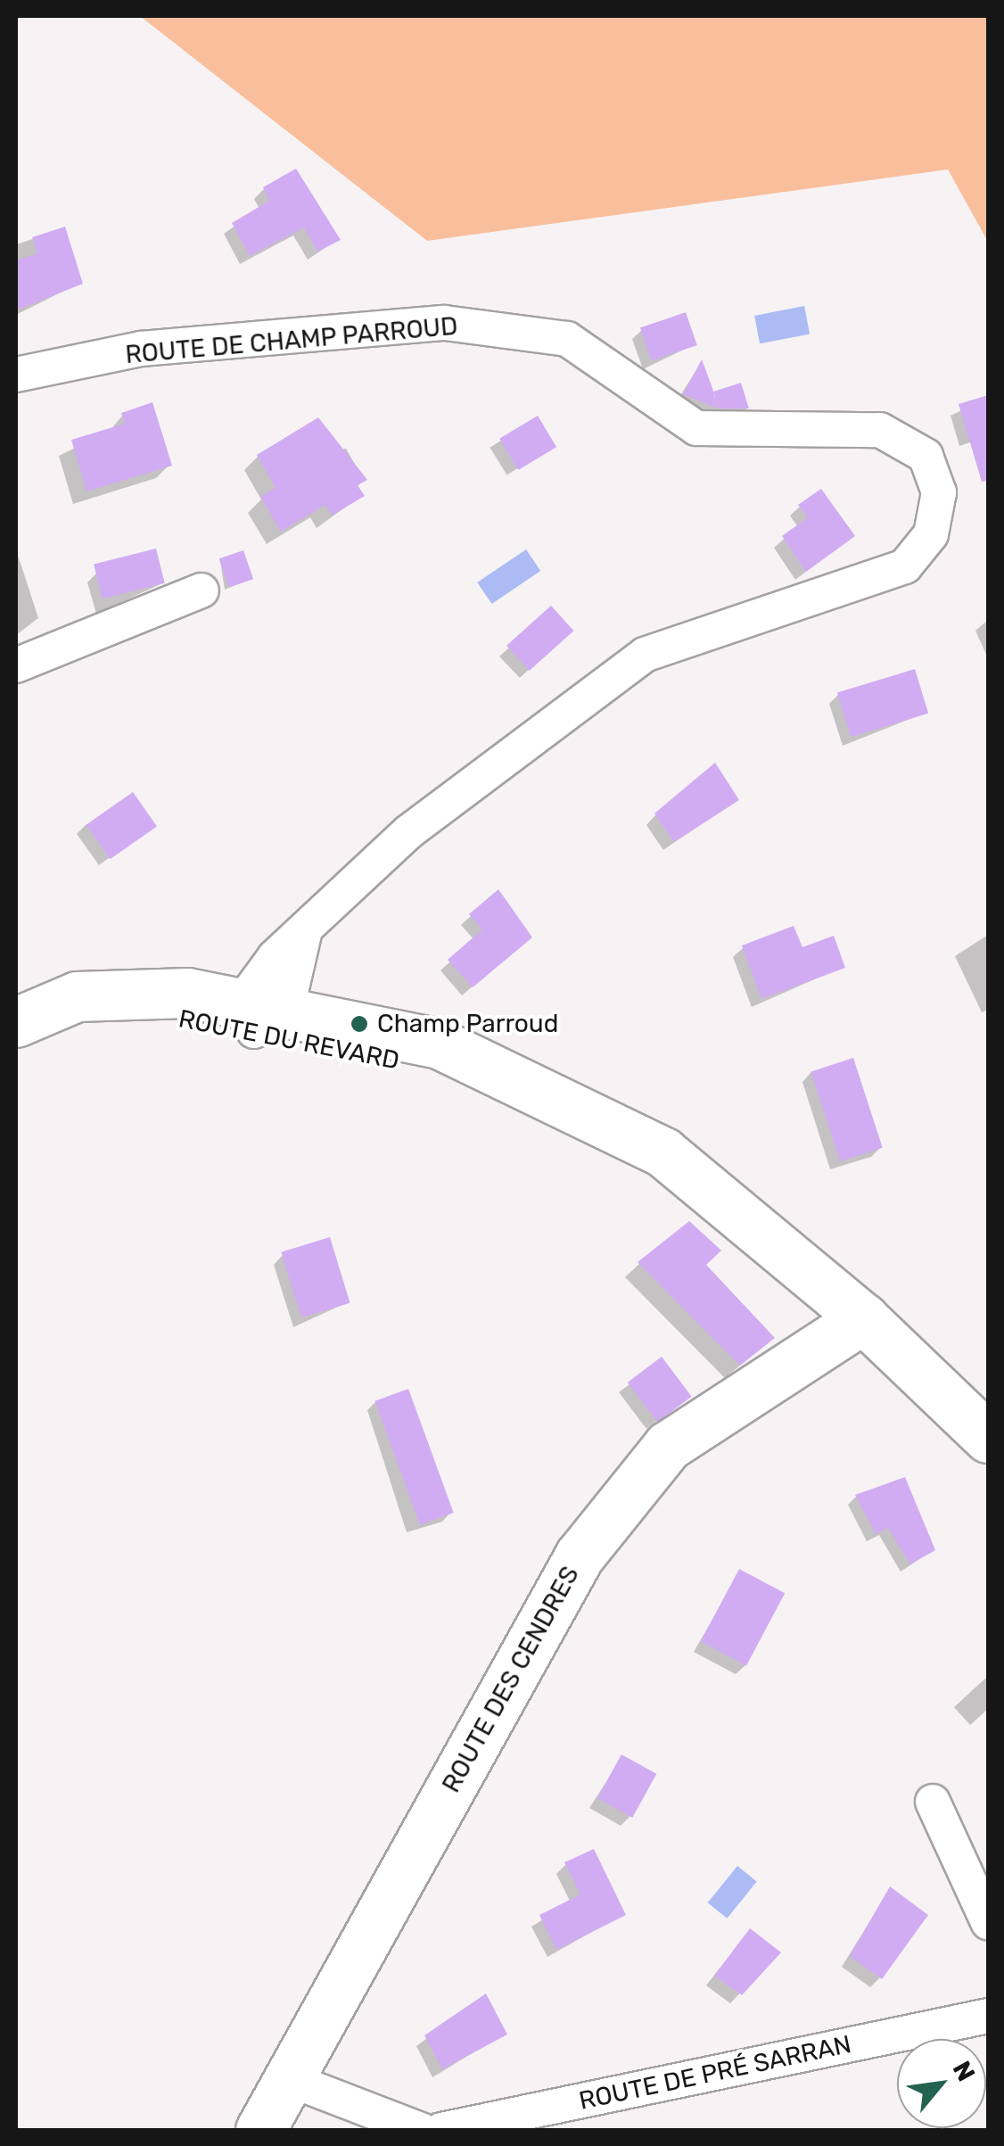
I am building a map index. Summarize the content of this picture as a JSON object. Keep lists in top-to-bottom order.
{
  "streets": {
    "main road": ["ROUTE DU REVARD", "ROUTE DES CENDRES"],
    "street": ["ROUTE DE CHAMP PARROUD", "ROUTE DE PRÉ SARRAN"]
  },
  "crossings": [
    ["ROUTE DE CHAMP PARROUD", "ROUTE DU REVARD"],
    ["ROUTE DU REVARD", "ROUTE DES CENDRES"]
  ],
  "places": ["Champ Parroud"],
  "north": "top right"
}
